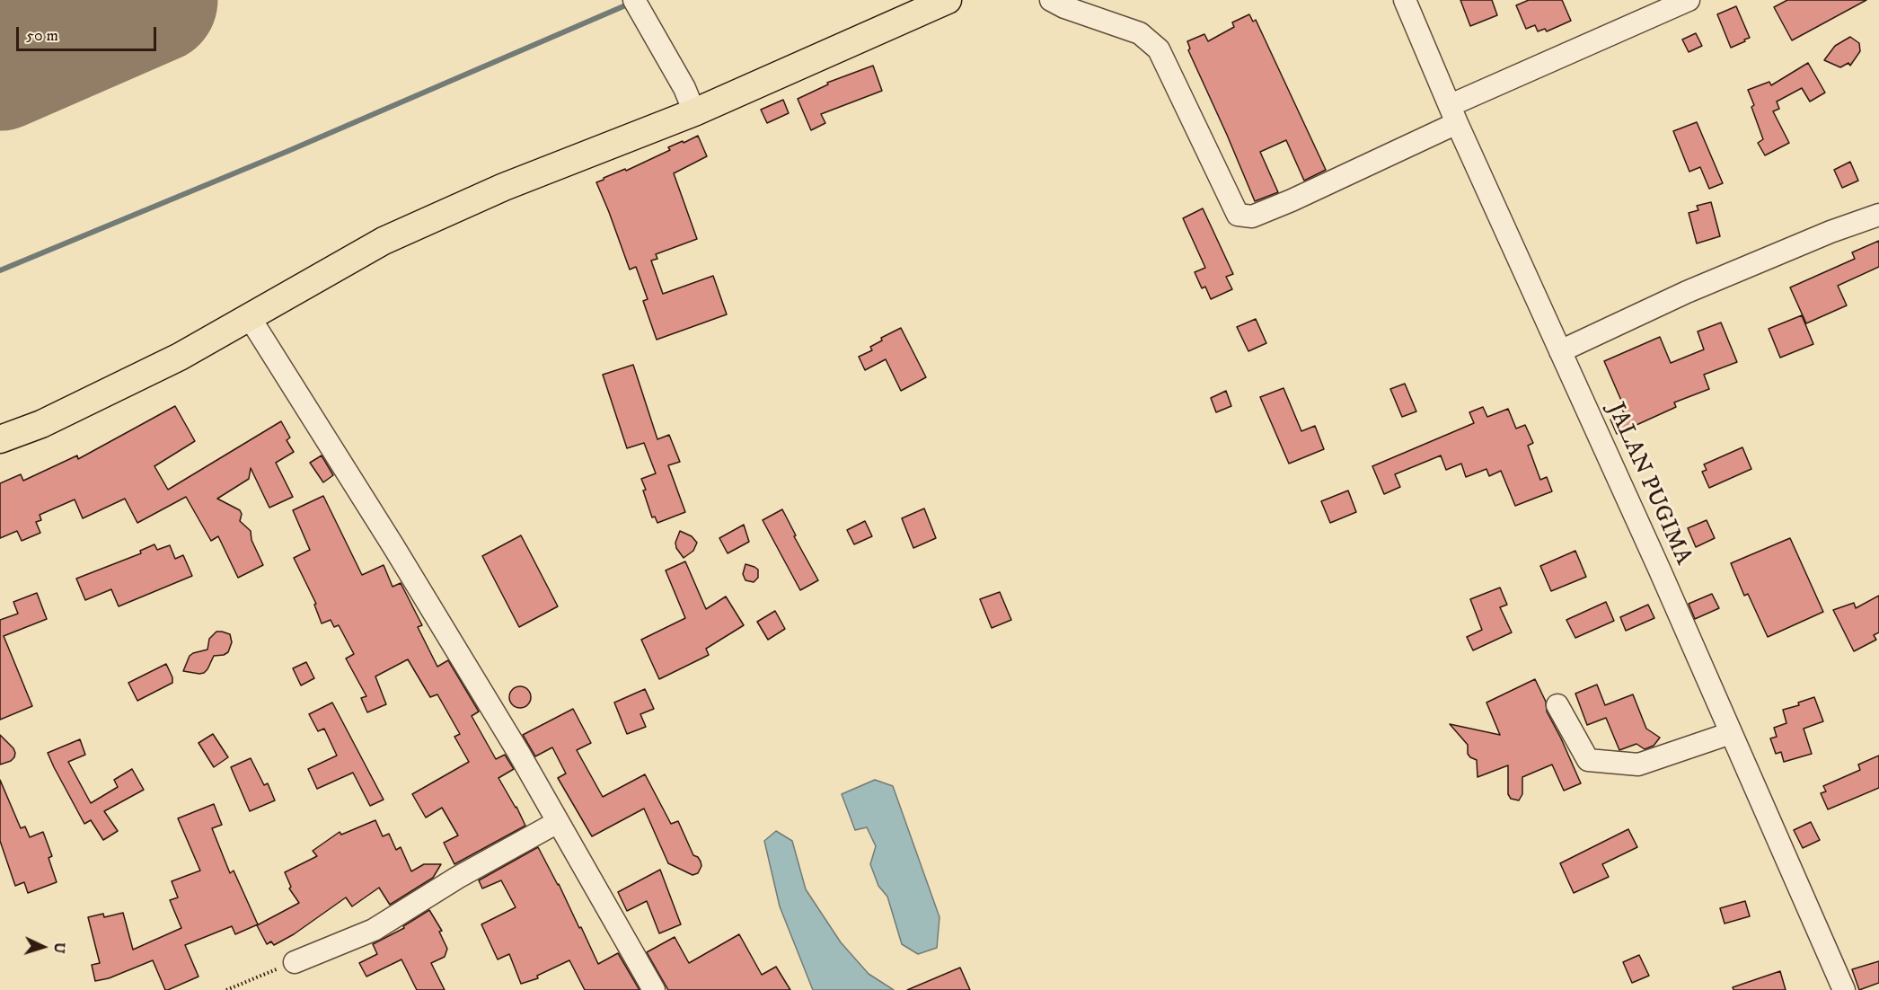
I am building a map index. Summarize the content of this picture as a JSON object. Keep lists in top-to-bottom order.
{
  "streets": {
    "street": ["JALAN PUGIMA"]
  },
  "scale_bar": "50 m",
  "north": "right"
}
